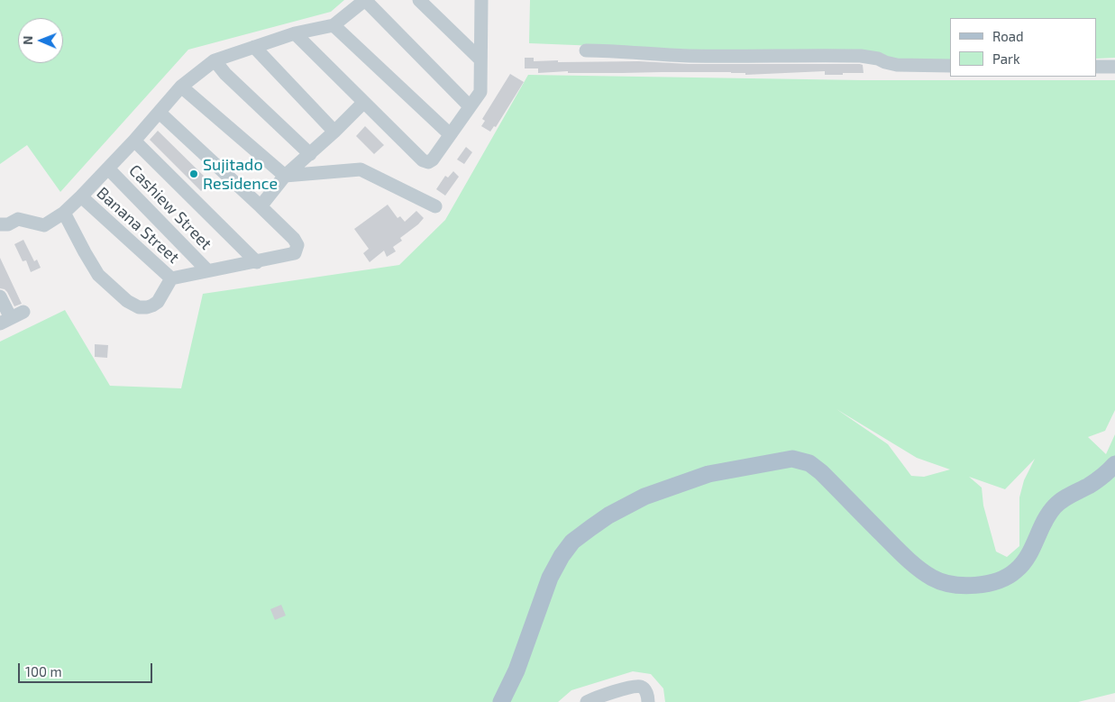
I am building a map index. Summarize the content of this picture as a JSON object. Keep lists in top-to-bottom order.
{
  "streets": {
    "street": ["Cashiew Street", "Banana Street"]
  },
  "places": ["Sujitado Residence"],
  "legend": ["Road", "Park"],
  "scale_bar": "100 m",
  "north": "left"
}
